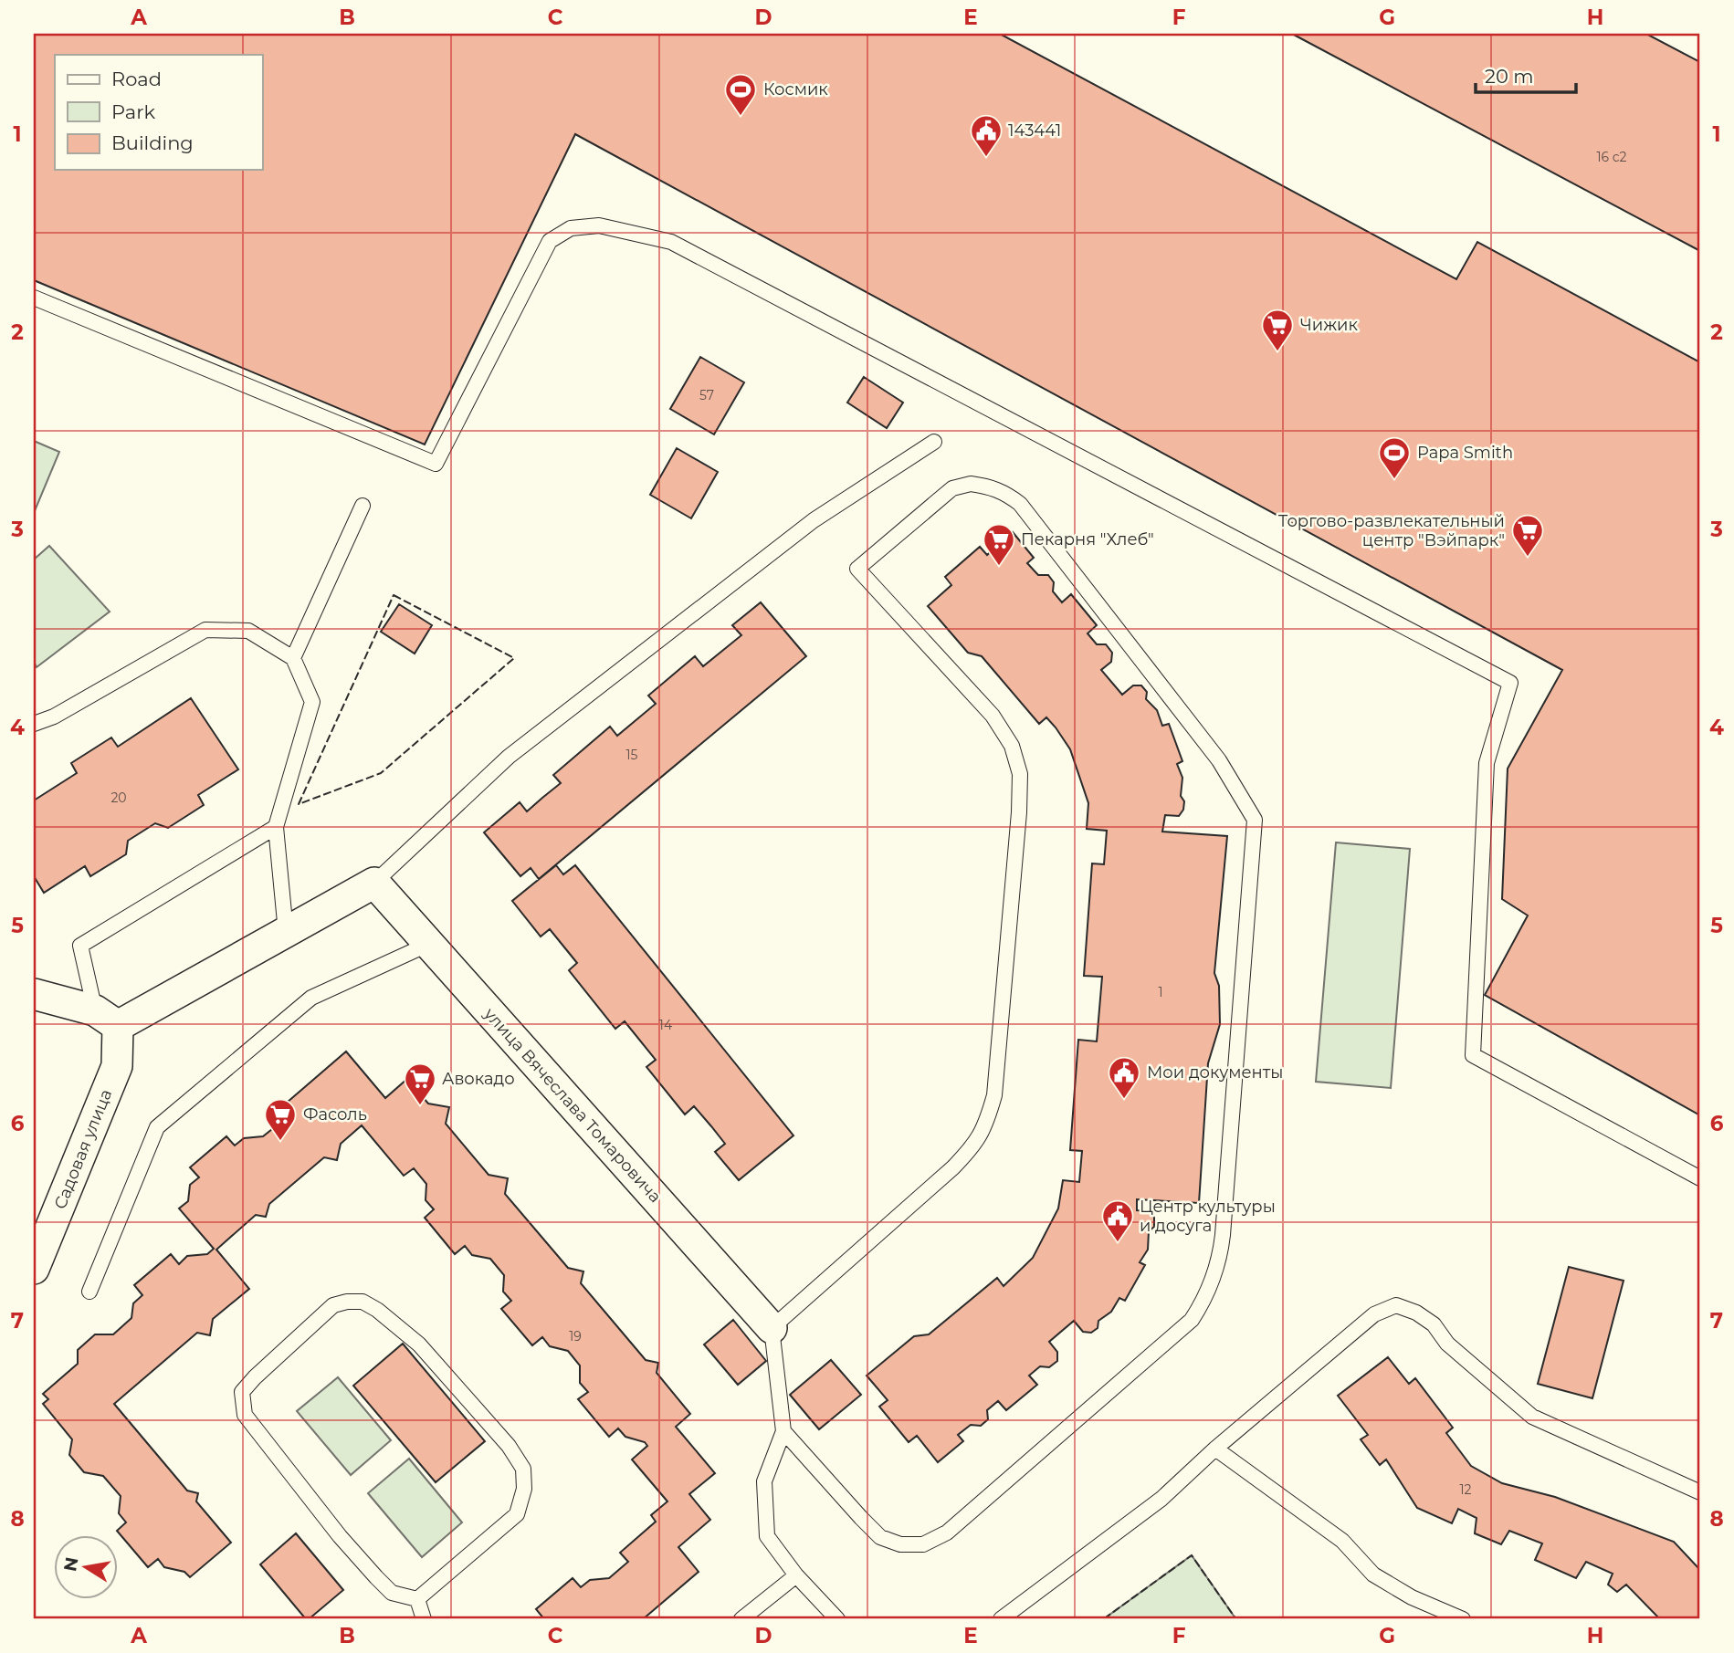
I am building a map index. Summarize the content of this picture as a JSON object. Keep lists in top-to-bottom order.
{
  "streets": {
    "street": ["улица Вячеслава Томаровича", "Садовая улица"]
  },
  "places": {
    "sports": ["Космик", "Papa Smith"],
    "public building": ["143441", "Мои документы", "Центр культуры и досуга"],
    "supermarket": [
      "Чижик",
      "Торгово-развлекательный центр \"Вэйпарк\"",
      "Пекарня \"Хлеб\"",
      "Авокадо",
      "Фасоль"
    ]
  },
  "house_numbers": [
    "16 с2",
    "57",
    "15",
    "20",
    "1",
    "14",
    "19",
    "12"
  ],
  "legend": ["Road", "Park", "Building"],
  "scale_bar": "20 m",
  "north": "left",
  "grid": {
    "columns": [
      "A",
      "B",
      "C",
      "D",
      "E",
      "F",
      "G",
      "H"
    ],
    "rows": [
      "1",
      "2",
      "3",
      "4",
      "5",
      "6",
      "7",
      "8"
    ]
  }
}
